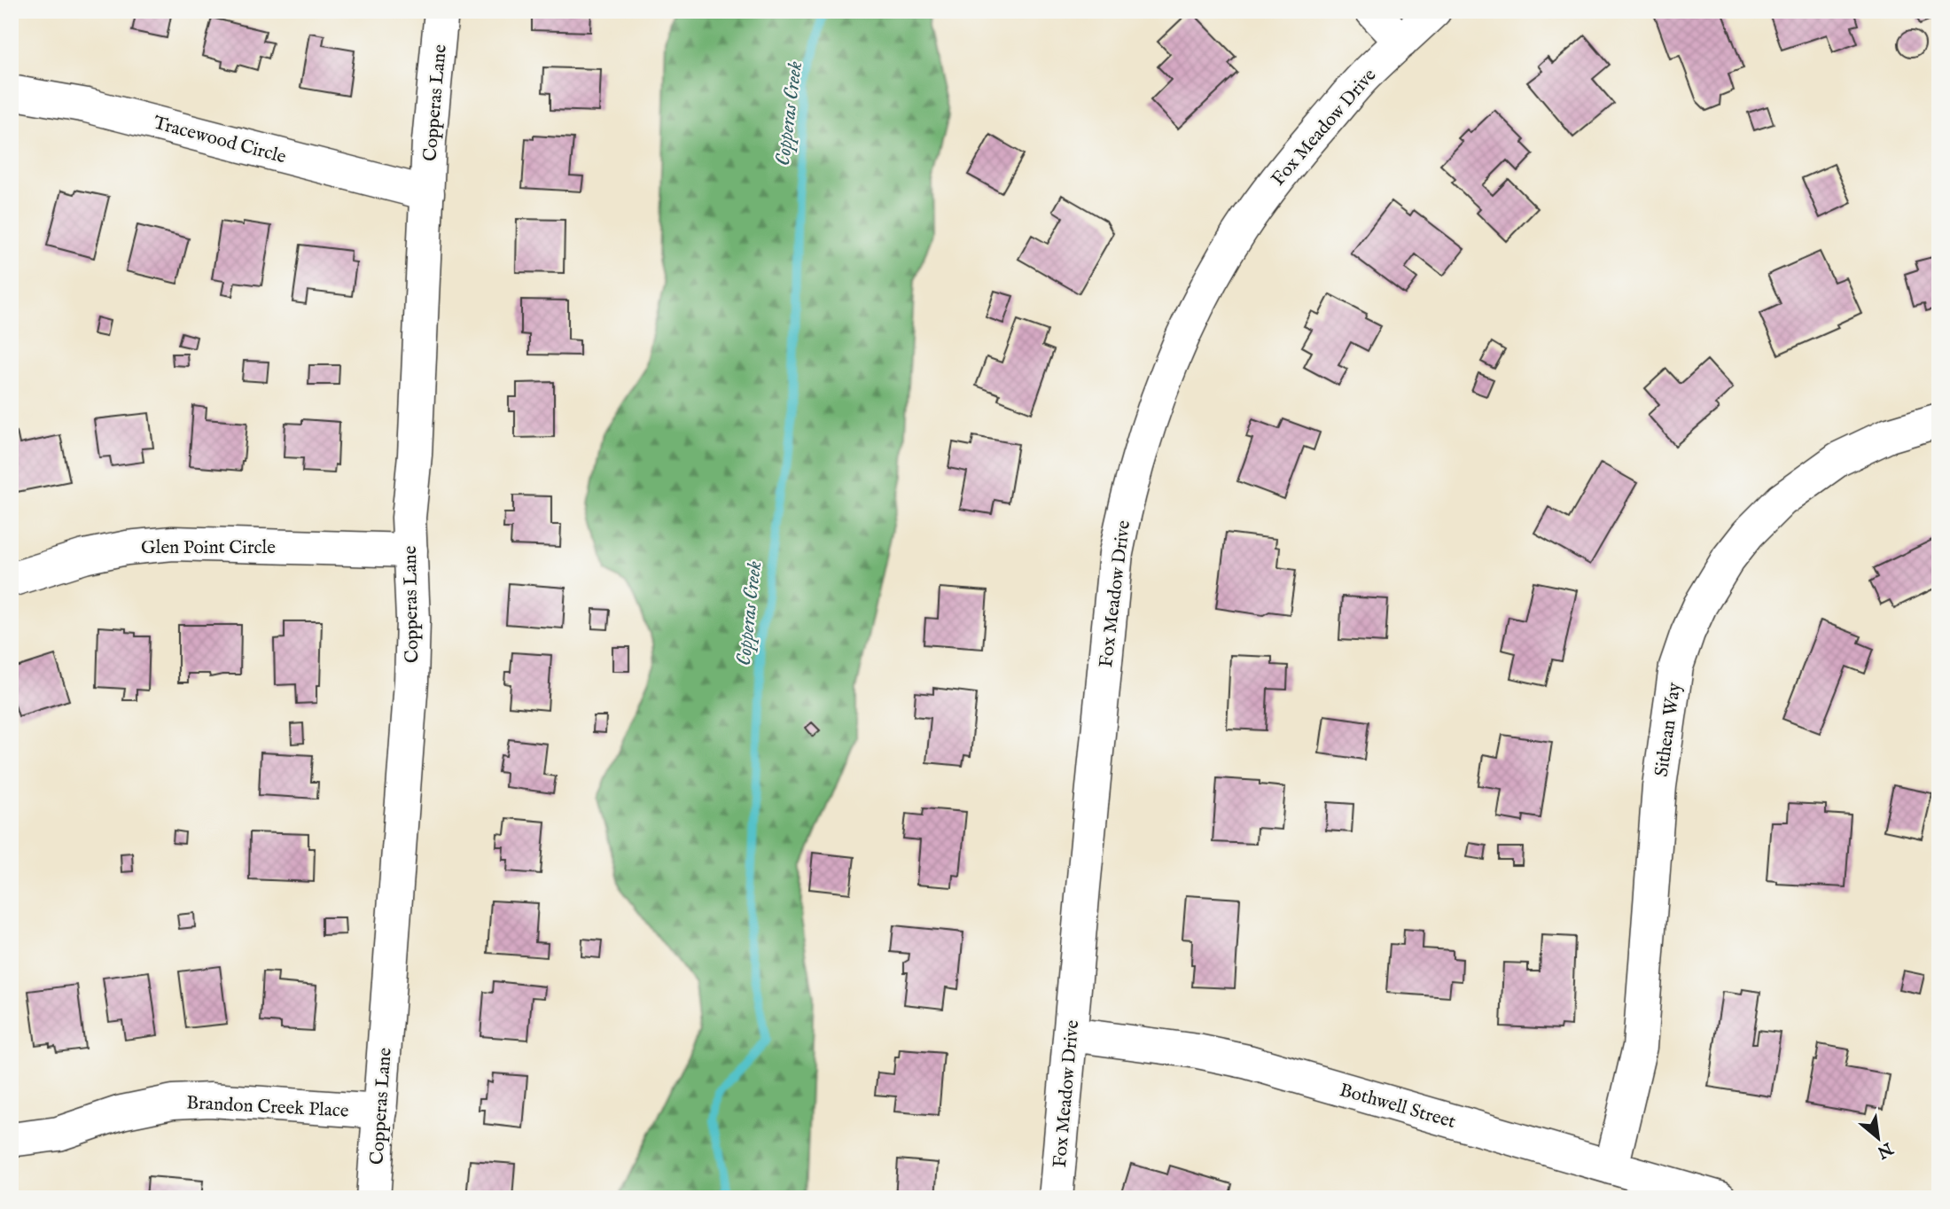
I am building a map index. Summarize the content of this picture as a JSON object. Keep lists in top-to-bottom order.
{
  "streets": {
    "street": [
      "Copperas Lane",
      "Fox Meadow Drive",
      "Tracewood Circle",
      "Glen Point Circle",
      "Sithean Way",
      "Bothwell Street",
      "Brandon Creek Place"
    ]
  },
  "crossings": [
    ["Copperas Lane", "Tracewood Circle"],
    ["Copperas Lane", "Glen Point Circle"],
    ["Copperas Lane", "Brandon Creek Place"],
    ["Fox Meadow Drive", "Bothwell Street"],
    ["Sithean Way", "Bothwell Street"]
  ],
  "water": ["Copperas Creek"],
  "north": "bottom right"
}
